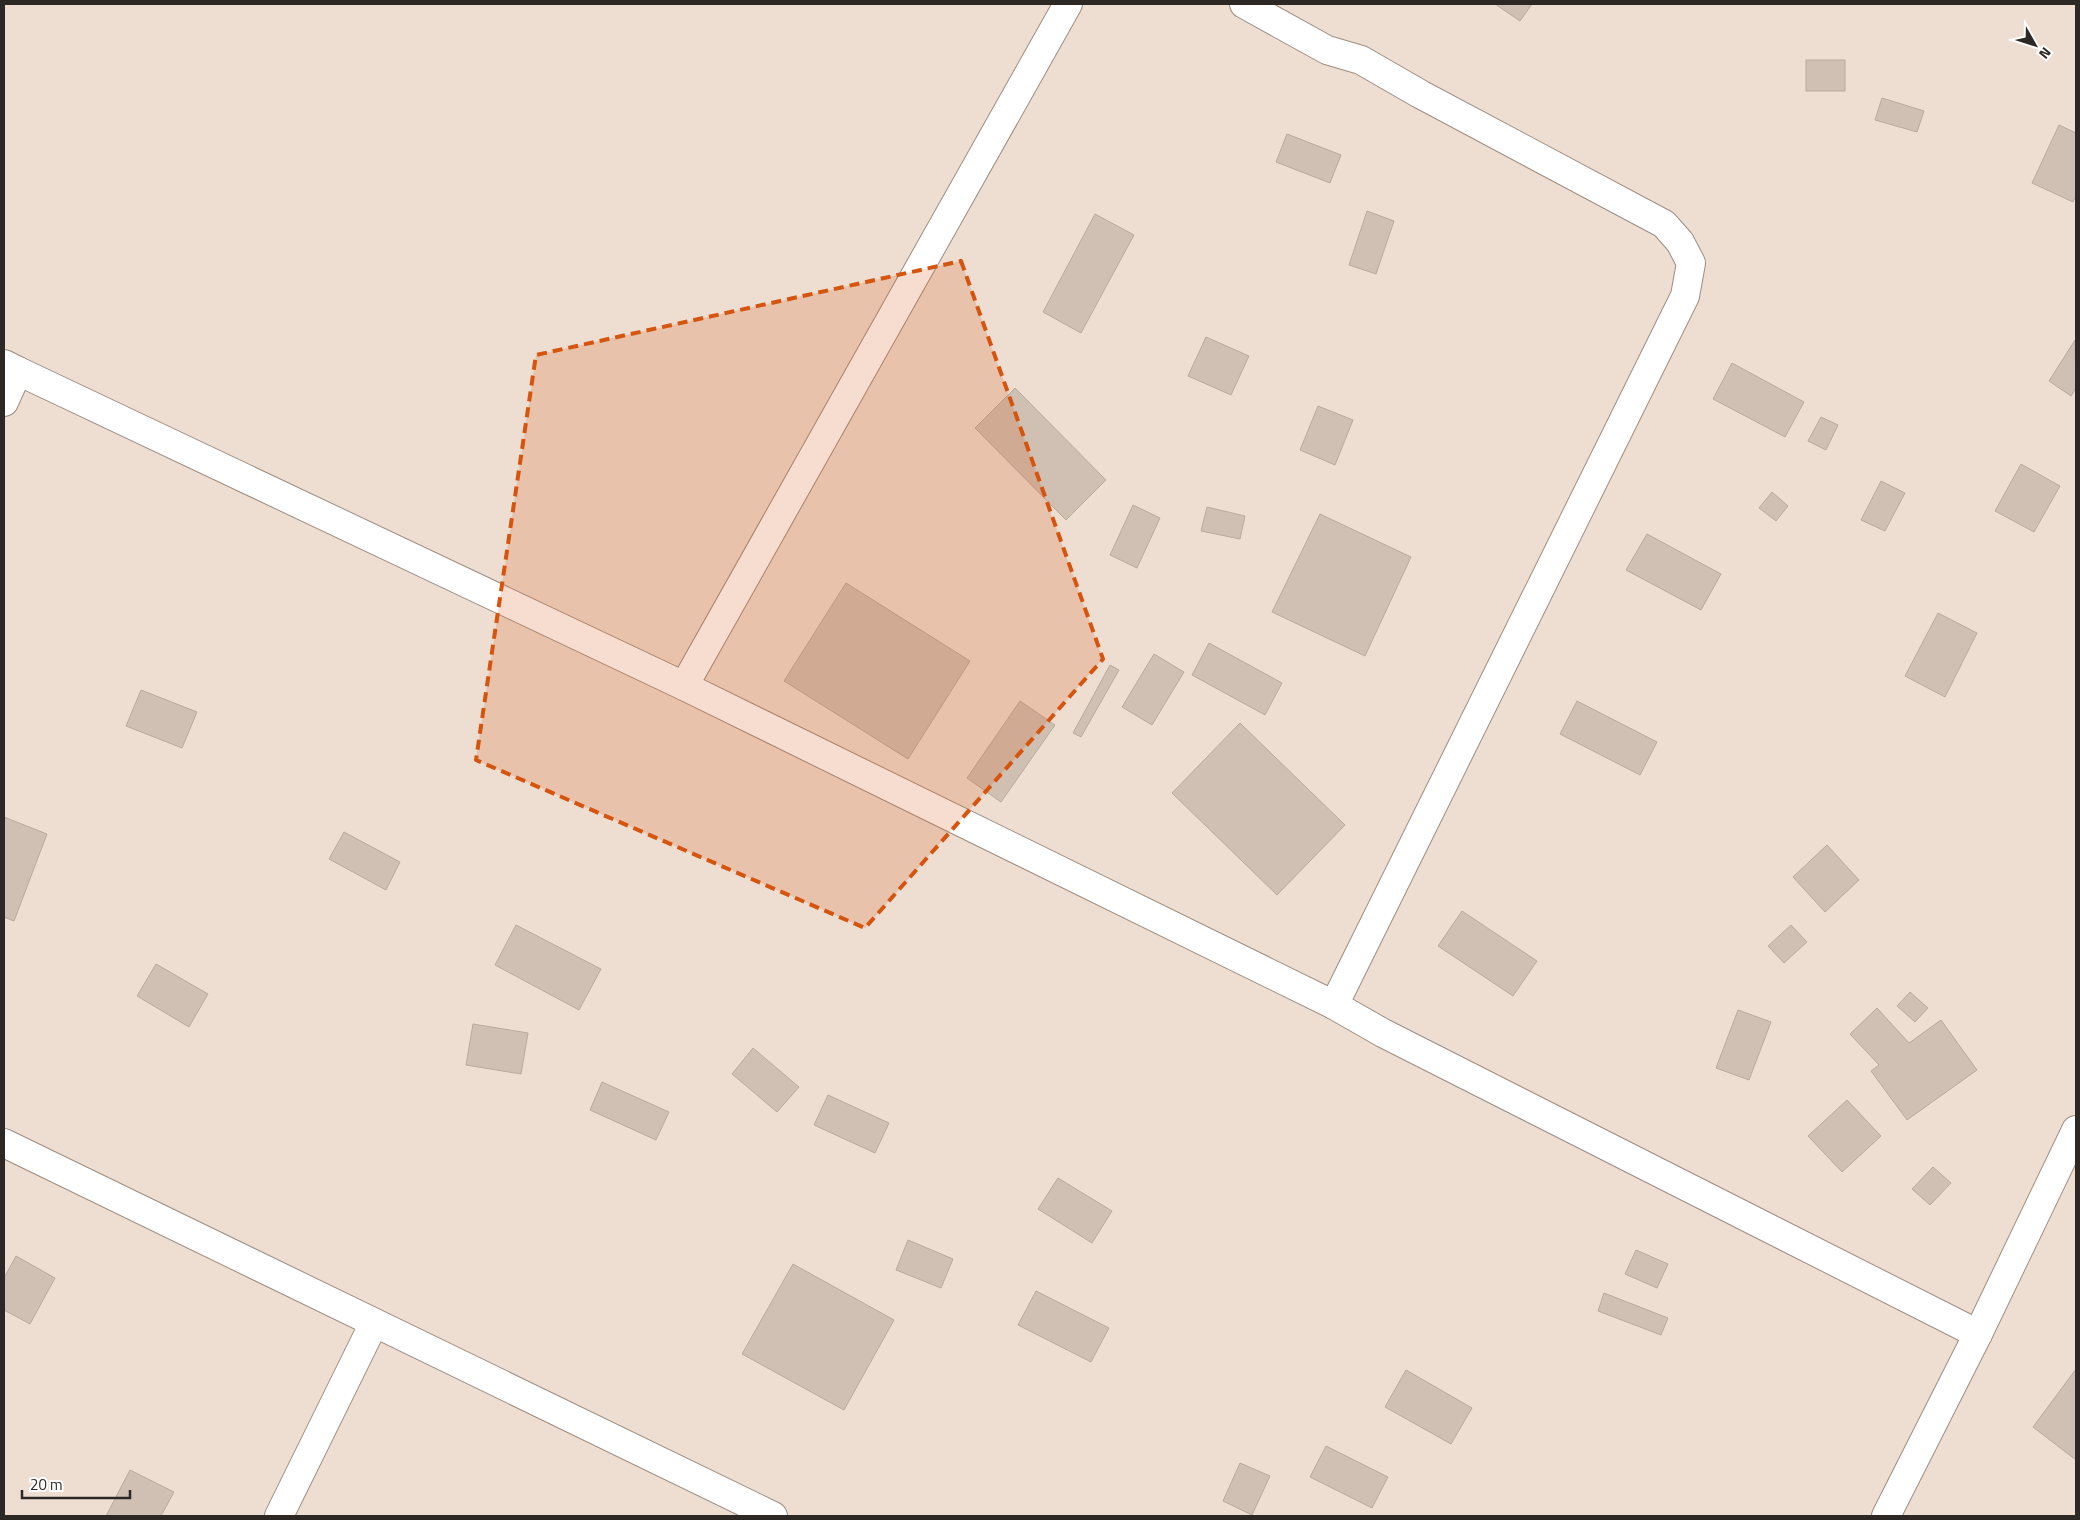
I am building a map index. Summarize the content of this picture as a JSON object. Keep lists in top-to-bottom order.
{
  "scale_bar": "20 m",
  "north": "bottom right"
}
